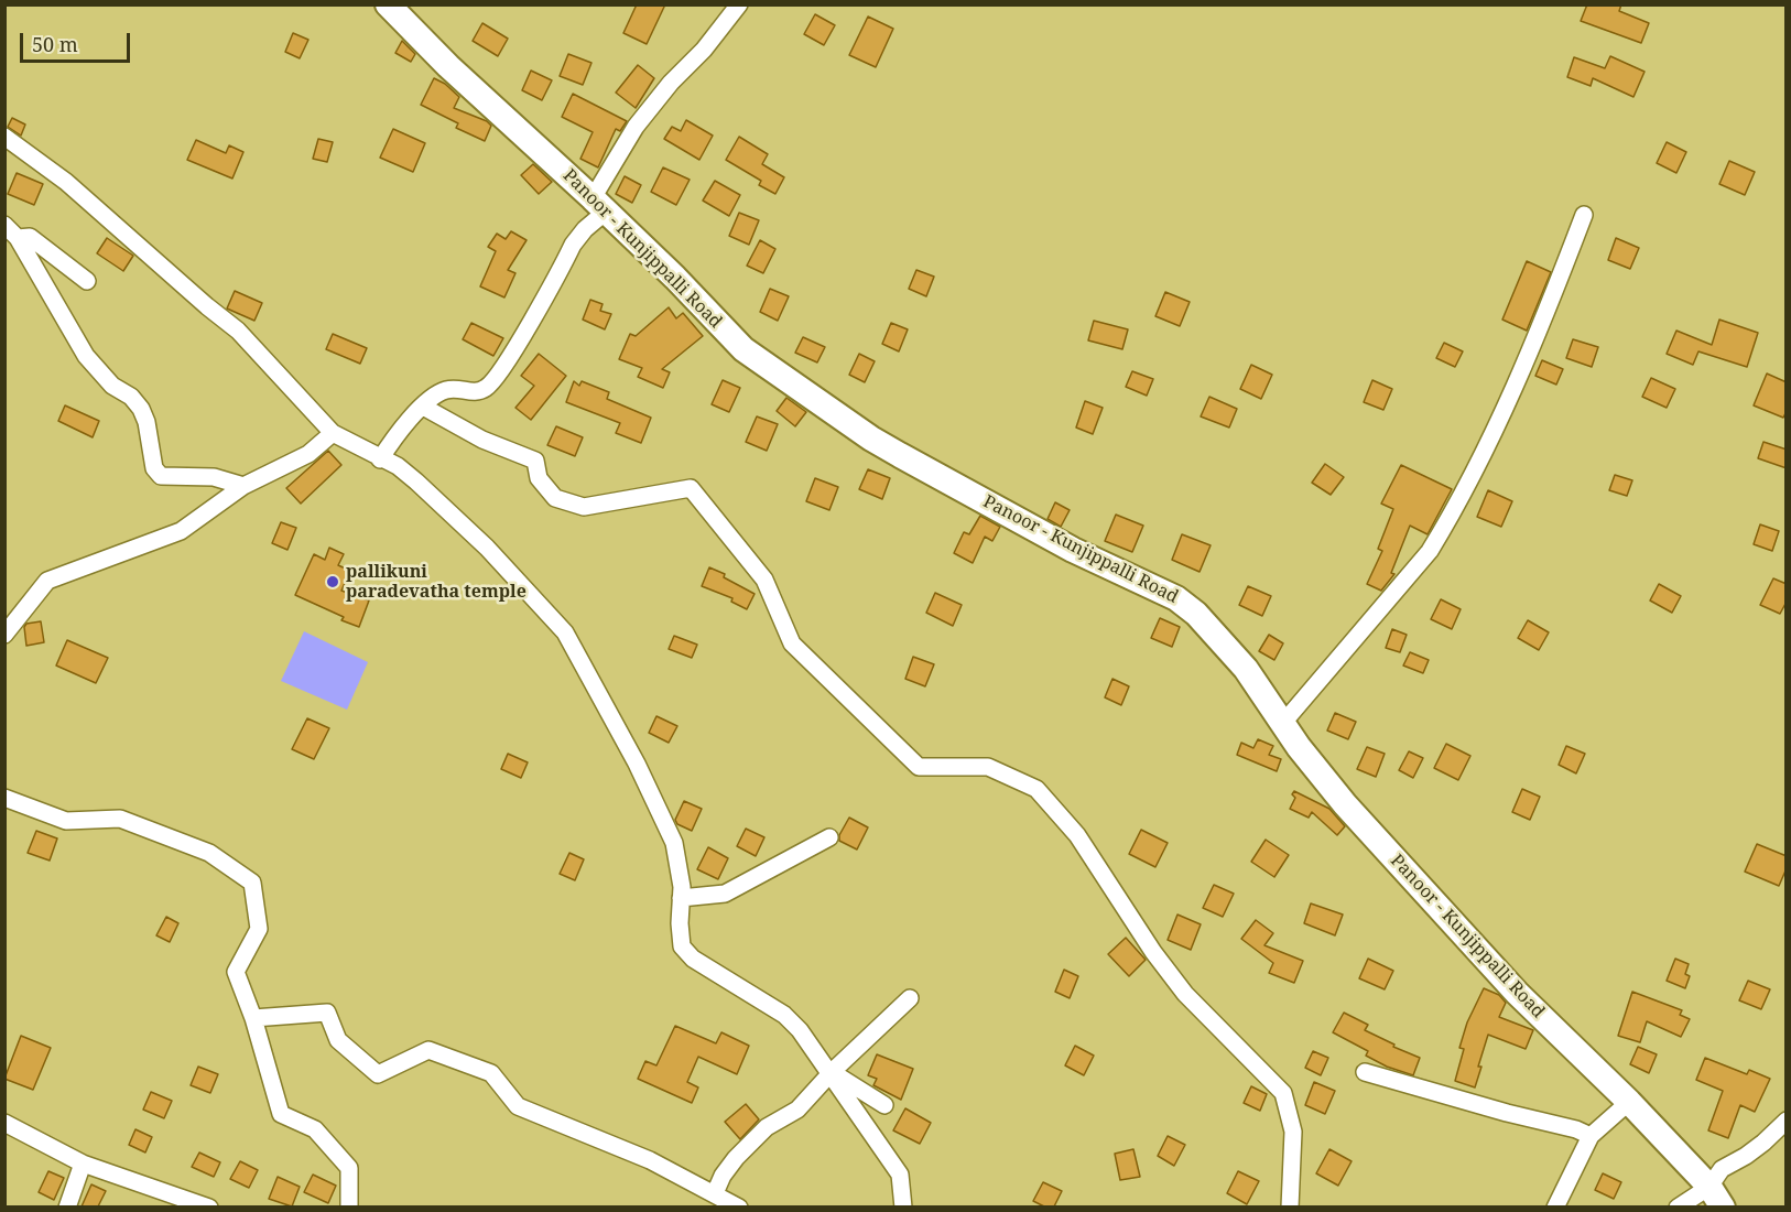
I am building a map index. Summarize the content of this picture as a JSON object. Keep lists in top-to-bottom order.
{
  "streets": {
    "main road": ["Panoor - Kunjippalli Road"]
  },
  "places": ["pallikuni paradevatha temple"],
  "scale_bar": "50 m"
}
